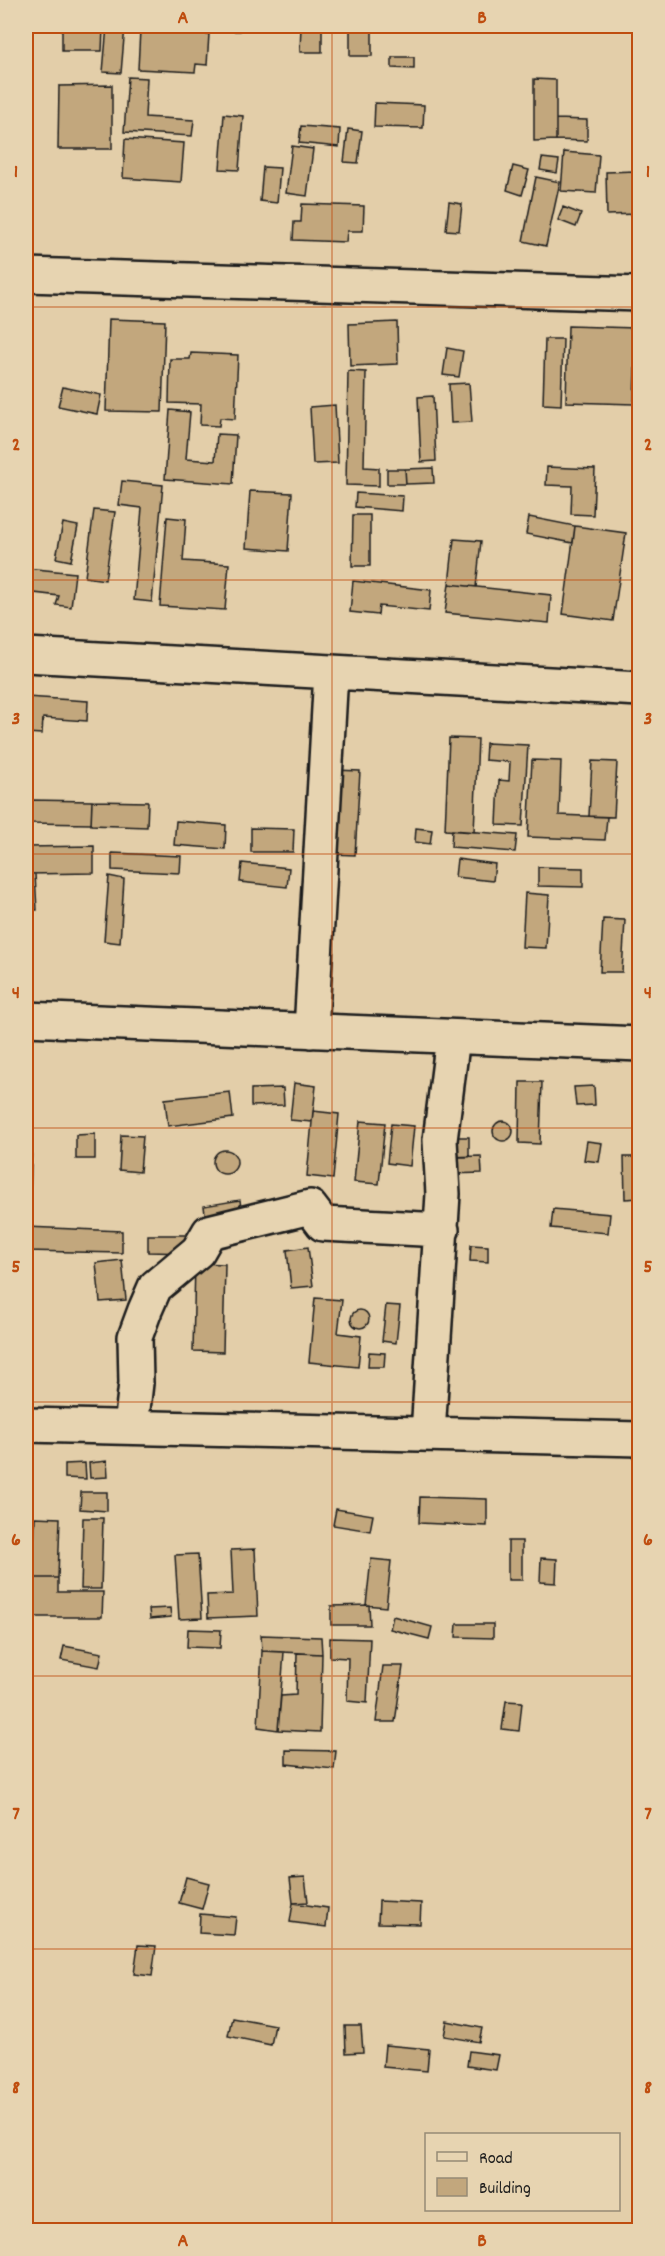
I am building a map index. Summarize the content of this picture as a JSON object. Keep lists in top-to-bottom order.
{
  "legend": ["Road", "Building"],
  "grid": {
    "columns": ["A", "B"],
    "rows": [
      "1",
      "2",
      "3",
      "4",
      "5",
      "6",
      "7",
      "8"
    ]
  }
}
